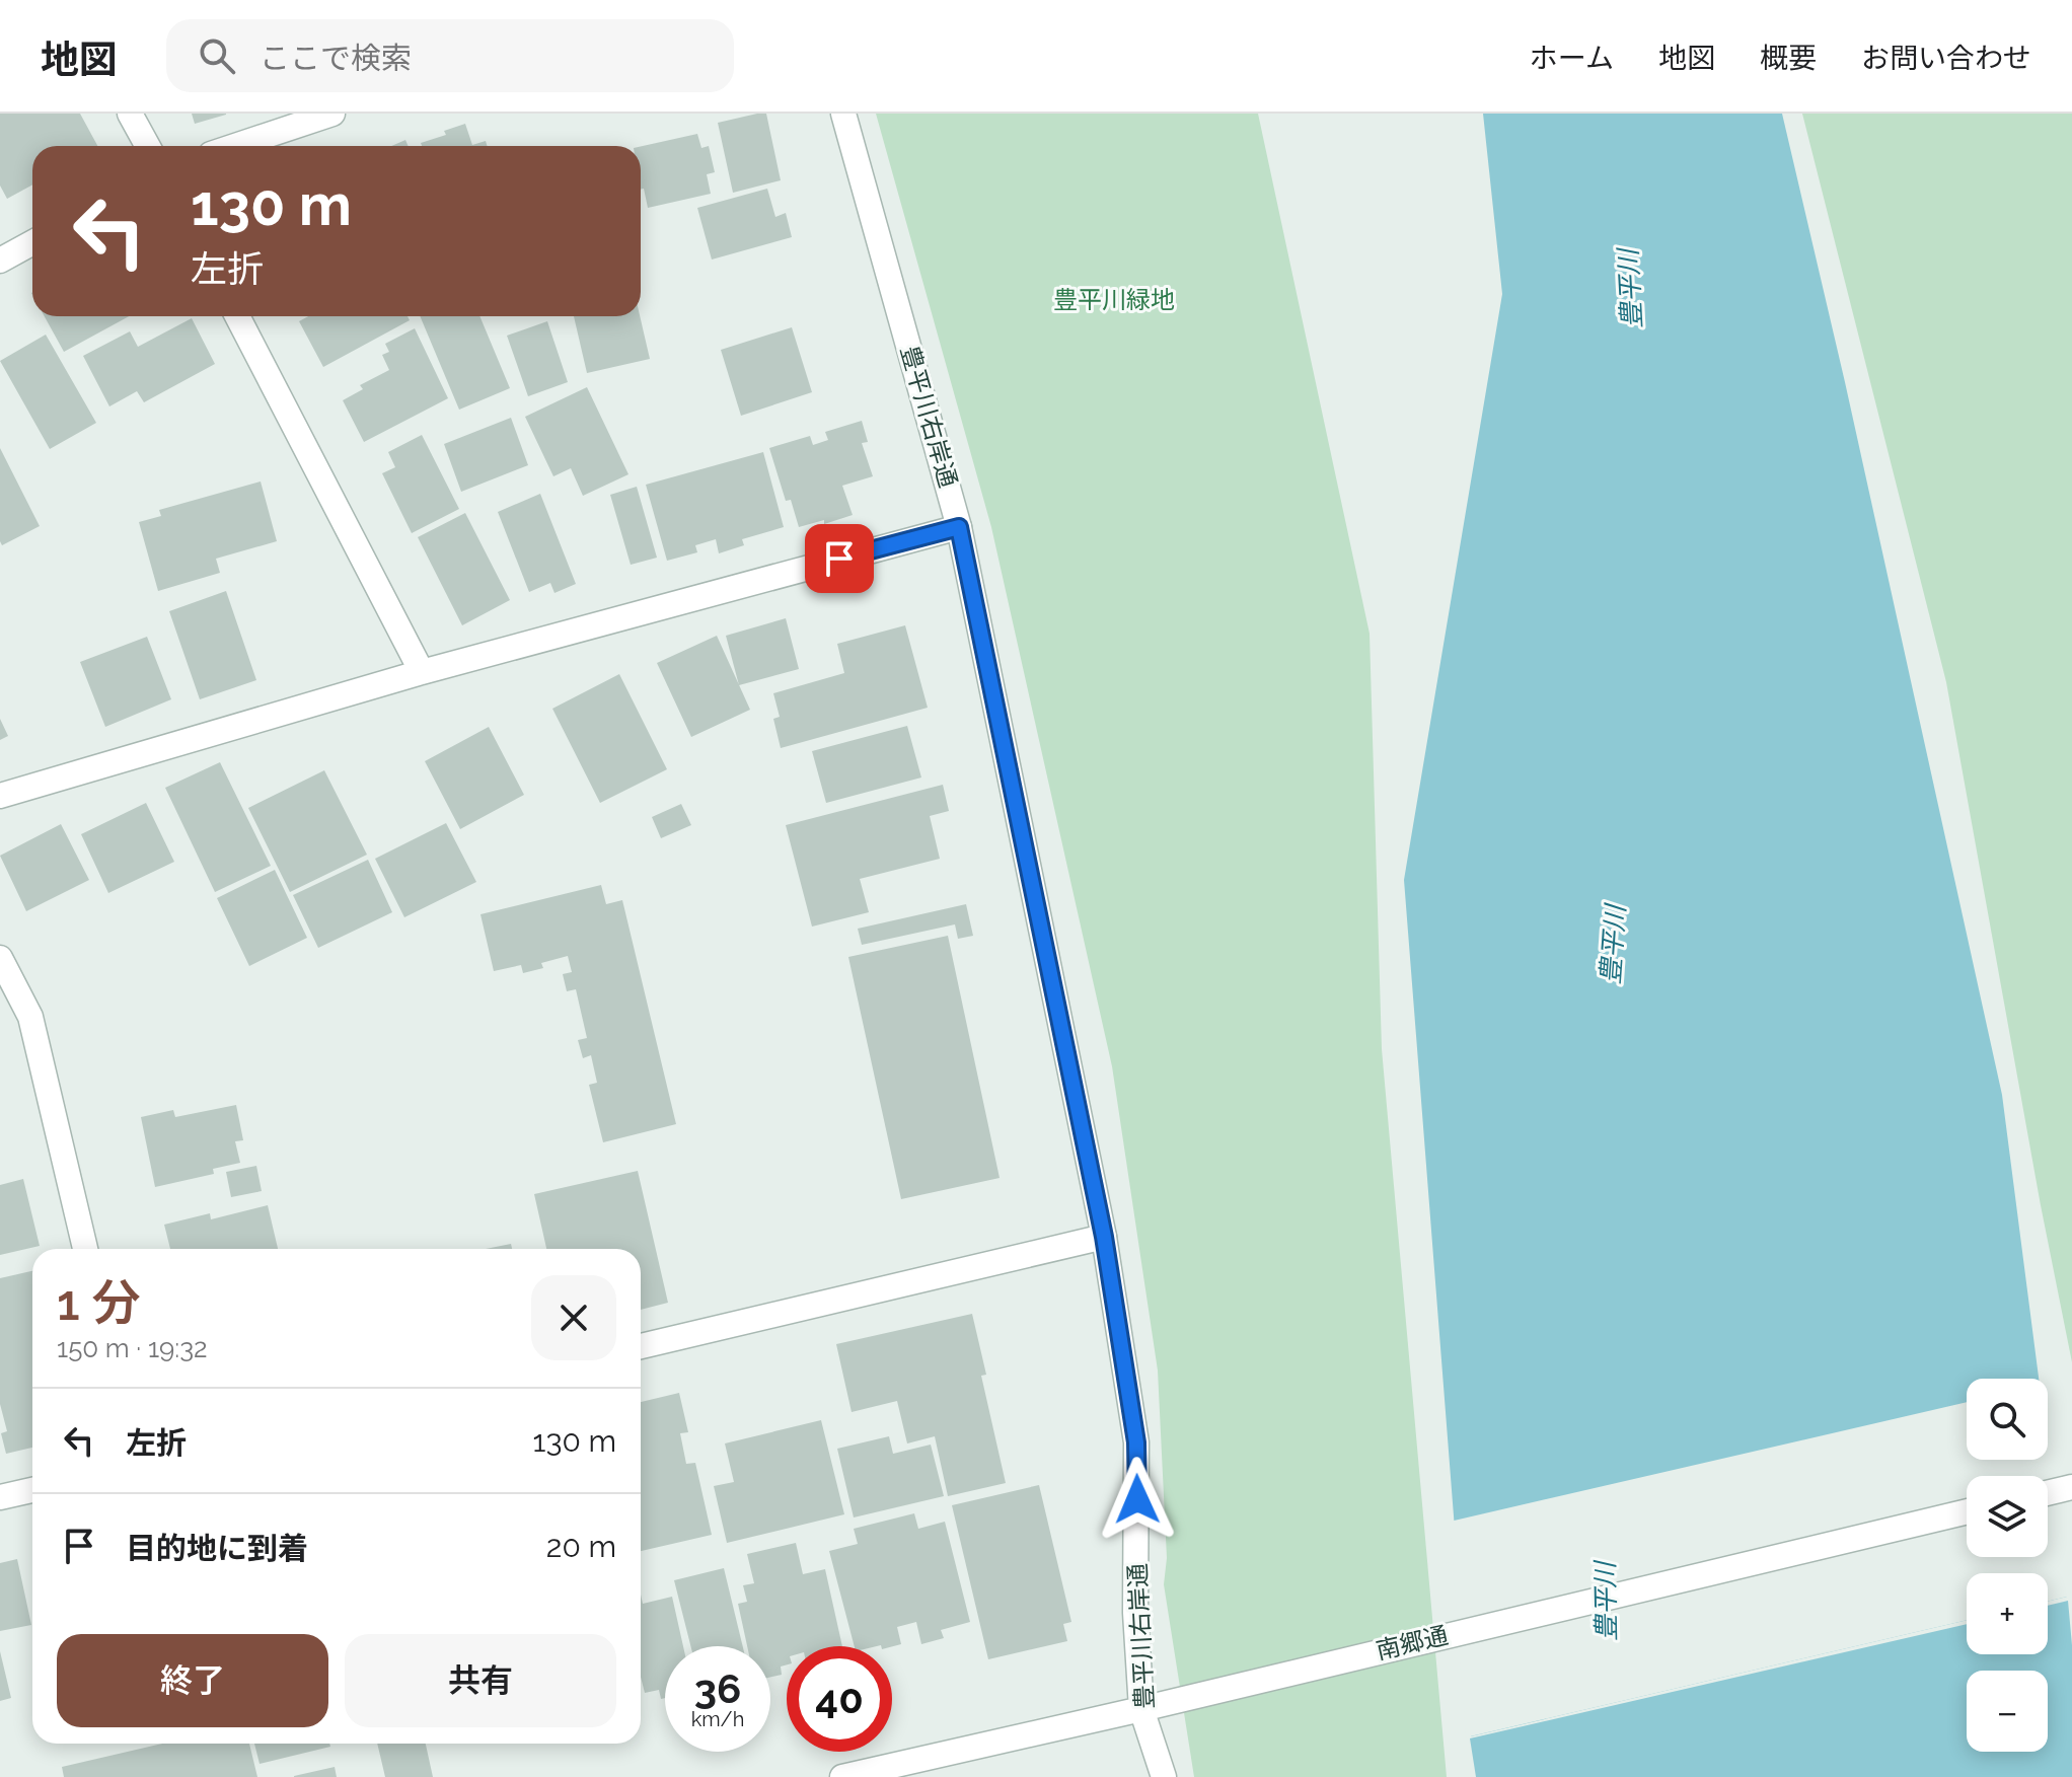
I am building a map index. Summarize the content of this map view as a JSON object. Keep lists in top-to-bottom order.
{
  "streets": {
    "street": ["豊平川右岸通", "南郷通"]
  },
  "crossings": [
    ["豊平川右岸通", "南郷通"]
  ],
  "water": ["豊平川"],
  "parks": ["豊平川緑地"],
  "page": {
    "header": "地図",
    "search": "ここで検索",
    "nav": [
      "ホーム",
      "地図",
      "概要",
      "お問い合わせ"
    ],
    "turn": ["130 m", "左折"],
    "heading": ["1 分", "150 m · 19:32"],
    "map_buttons": ["+", "−"],
    "list": [
      {
        "name": "左折",
        "value": "130 m"
      },
      {
        "name": "目的地に到着",
        "value": "20 m"
      }
    ],
    "buttons": ["終了", "共有"],
    "speed": "36 km/h",
    "limit": "40"
  }
}
